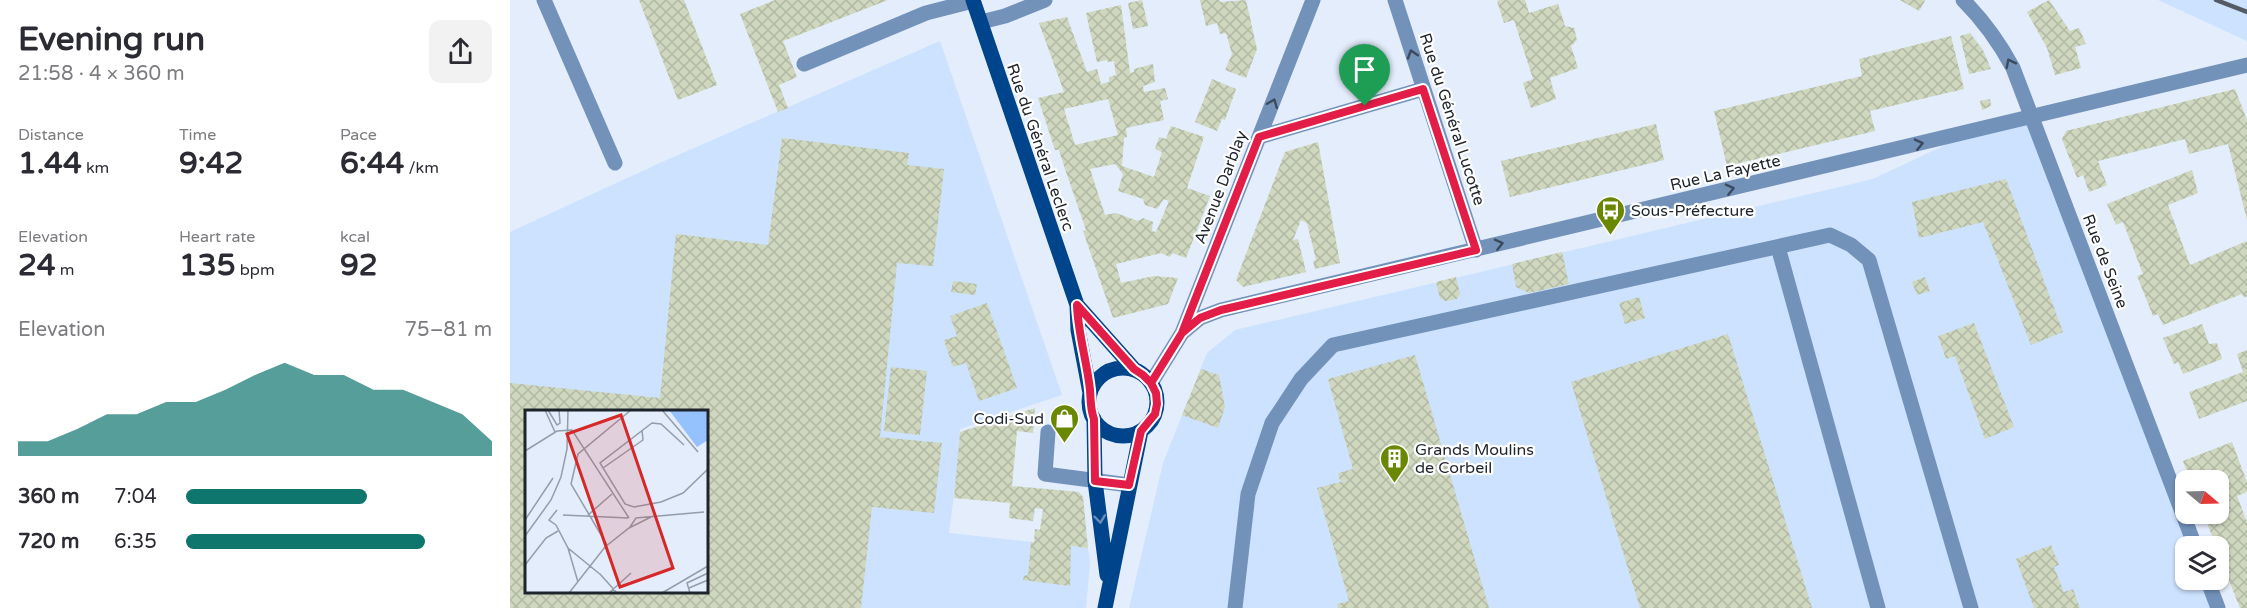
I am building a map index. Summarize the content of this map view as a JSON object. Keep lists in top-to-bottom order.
{
  "streets": {
    "main road": ["Rue du Général Leclerc"],
    "street": [
      "Rue du Général Lucotte",
      "Rue La Fayette",
      "Avenue Darblay",
      "Rue de Seine"
    ]
  },
  "crossings": [
    ["Rue du Général Lucotte", "Rue La Fayette"],
    ["Rue du Général Leclerc", "Avenue Darblay"],
    ["Rue La Fayette", "Avenue Darblay"],
    ["Rue La Fayette", "Rue de Seine"]
  ],
  "one_way": ["Rue du Général Lucotte", "Rue La Fayette", "Avenue Darblay"],
  "places": {
    "bus stop": ["Sous-Préfecture"],
    "shop": ["Codi-Sud"],
    "building": ["Grands Moulins de Corbeil"]
  },
  "north": "right",
  "page": {
    "heading": ["Evening run", "21:58 · 4 × 360 m"],
    "stats": [
      ["Distance", "1.44 km"],
      ["Time", "9:42"],
      ["Pace", "6:44 /km"],
      ["Elevation", "24 m"],
      ["Heart rate", "135 bpm"],
      ["kcal", "92"]
    ],
    "chart": ["Elevation", "75–81 m"],
    "list": [
      {
        "name": "360 m",
        "note": "7:04"
      },
      {
        "name": "720 m",
        "note": "6:35"
      }
    ]
  }
}
